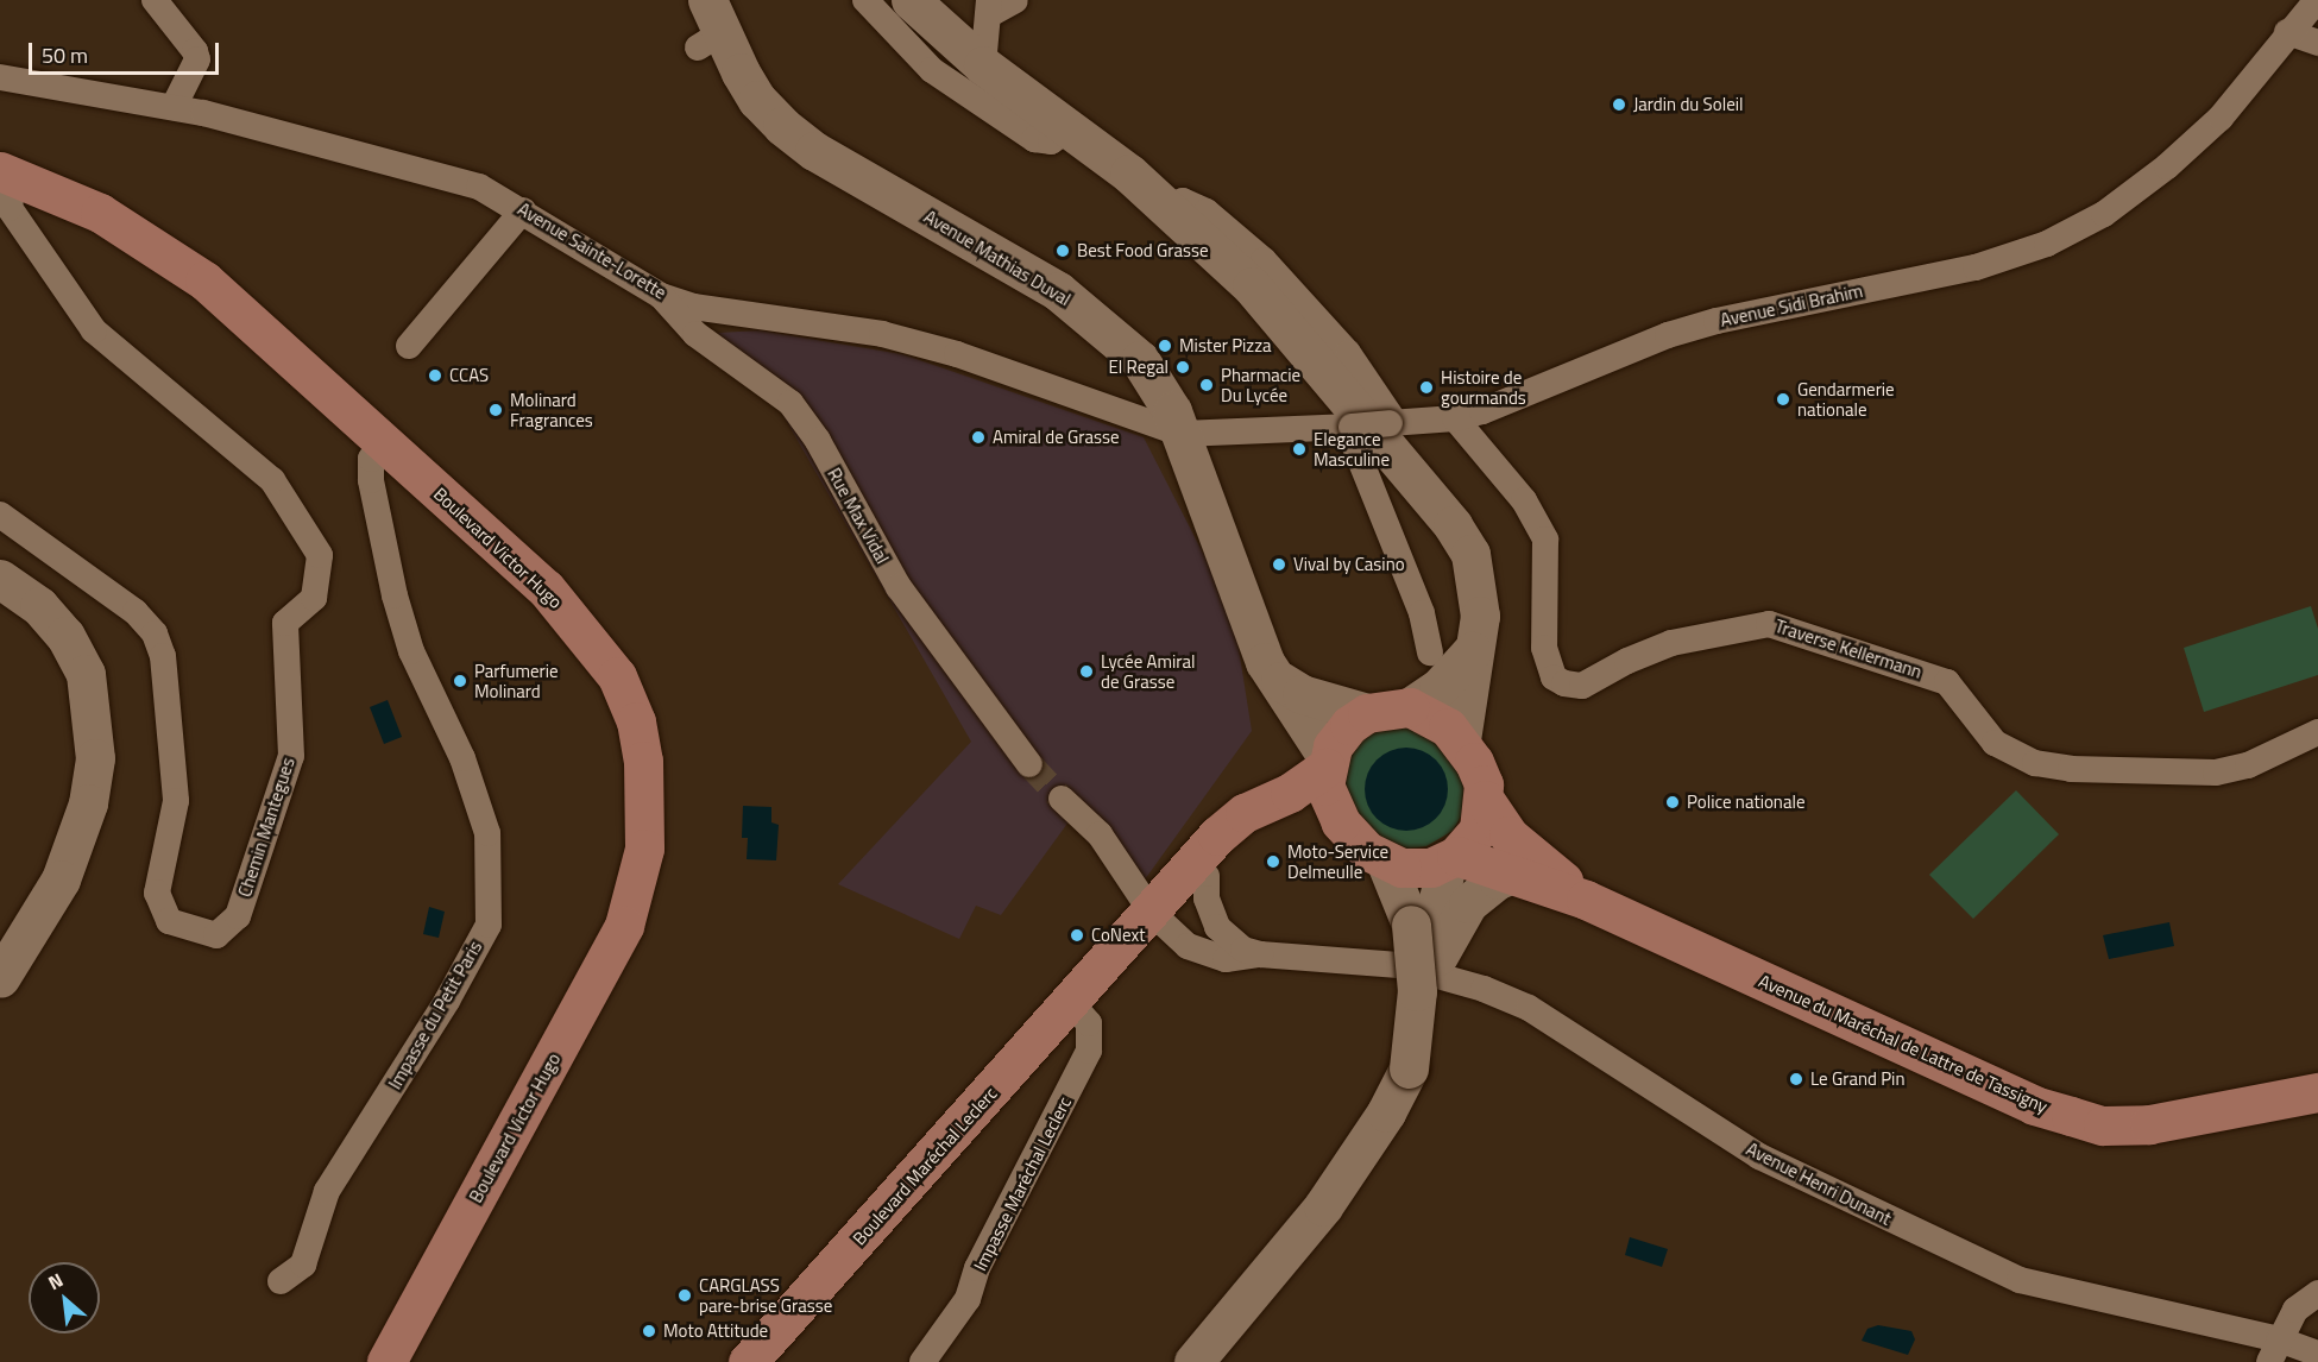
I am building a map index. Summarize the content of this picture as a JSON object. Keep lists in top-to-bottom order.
{
  "streets": {
    "main road": [
      "Avenue Mathias Duval",
      "Boulevard Victor Hugo",
      "Avenue du Maréchal de Lattre de Tassigny",
      "Boulevard Maréchal Leclerc"
    ],
    "street": [
      "Avenue Sainte-Lorette",
      "Avenue Sidi Brahim",
      "Rue Max Vidal",
      "Traverse Kellermann",
      "Chemin Mantegues",
      "Impasse du Petit Paris",
      "Impasse Maréchal Leclerc",
      "Avenue Henri Dunant"
    ]
  },
  "crossings": [
    ["Avenue Sainte-Lorette", "Avenue Mathias Duval"],
    ["Avenue Sainte-Lorette", "Avenue Sidi Brahim"],
    ["Avenue Sainte-Lorette", "Rue Max Vidal"],
    ["Avenue Mathias Duval", "Avenue Sidi Brahim"],
    ["Avenue Mathias Duval", "Avenue du Maréchal de Lattre de Tassigny"],
    ["Avenue Mathias Duval", "Boulevard Maréchal Leclerc"],
    ["Avenue Sidi Brahim", "Traverse Kellermann"],
    ["Boulevard Victor Hugo", "Chemin Mantegues"],
    ["Boulevard Victor Hugo", "Impasse du Petit Paris"],
    ["Avenue du Maréchal de Lattre de Tassigny", "Boulevard Maréchal Leclerc"],
    ["Boulevard Maréchal Leclerc", "Impasse Maréchal Leclerc"],
    ["Boulevard Maréchal Leclerc", "Avenue Henri Dunant"]
  ],
  "places": [
    "Jardin du Soleil",
    "Best Food Grasse",
    "Mister Pizza",
    "El Regal",
    "CCAS",
    "Pharmacie Du Lycée",
    "Histoire de gourmands",
    "Gendarmerie nationale",
    "Molinard Fragrances",
    "Amiral de Grasse",
    "Elegance Masculine",
    "Vival by Casino",
    "Lycée Amiral de Grasse",
    "Parfumerie Molinard",
    "Police nationale",
    "Moto-Service Delmeulle",
    "CoNext",
    "Le Grand Pin",
    "CARGLASS pare-brise Grasse",
    "Moto Attitude"
  ],
  "scale_bar": "50 m",
  "north": "top left"
}
